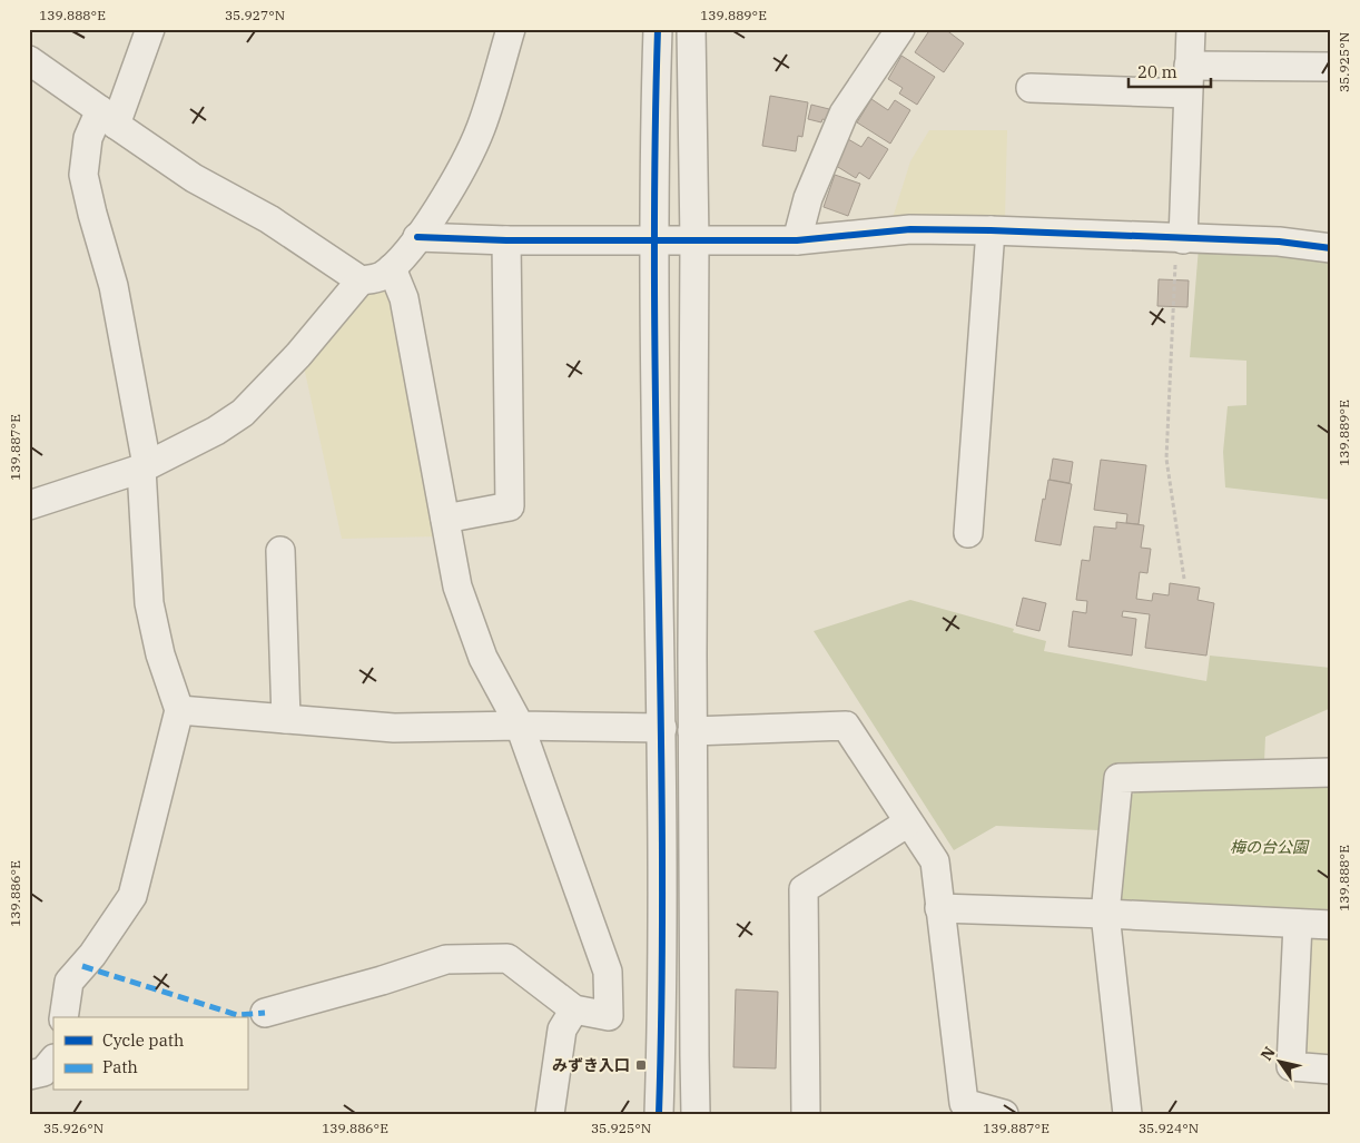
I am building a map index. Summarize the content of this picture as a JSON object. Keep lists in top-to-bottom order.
{
  "parks": ["梅の台公園"],
  "places": {
    "transit": ["みずき入口"]
  },
  "legend": ["Cycle path", "Path"],
  "scale_bar": "20 m",
  "north": "top left",
  "coordinates": [
    "139.888°E",
    "35.927°N",
    "139.889°E",
    "35.925°N",
    "139.887°E",
    "139.886°E",
    "35.926°N",
    "35.924°N"
  ]
}
